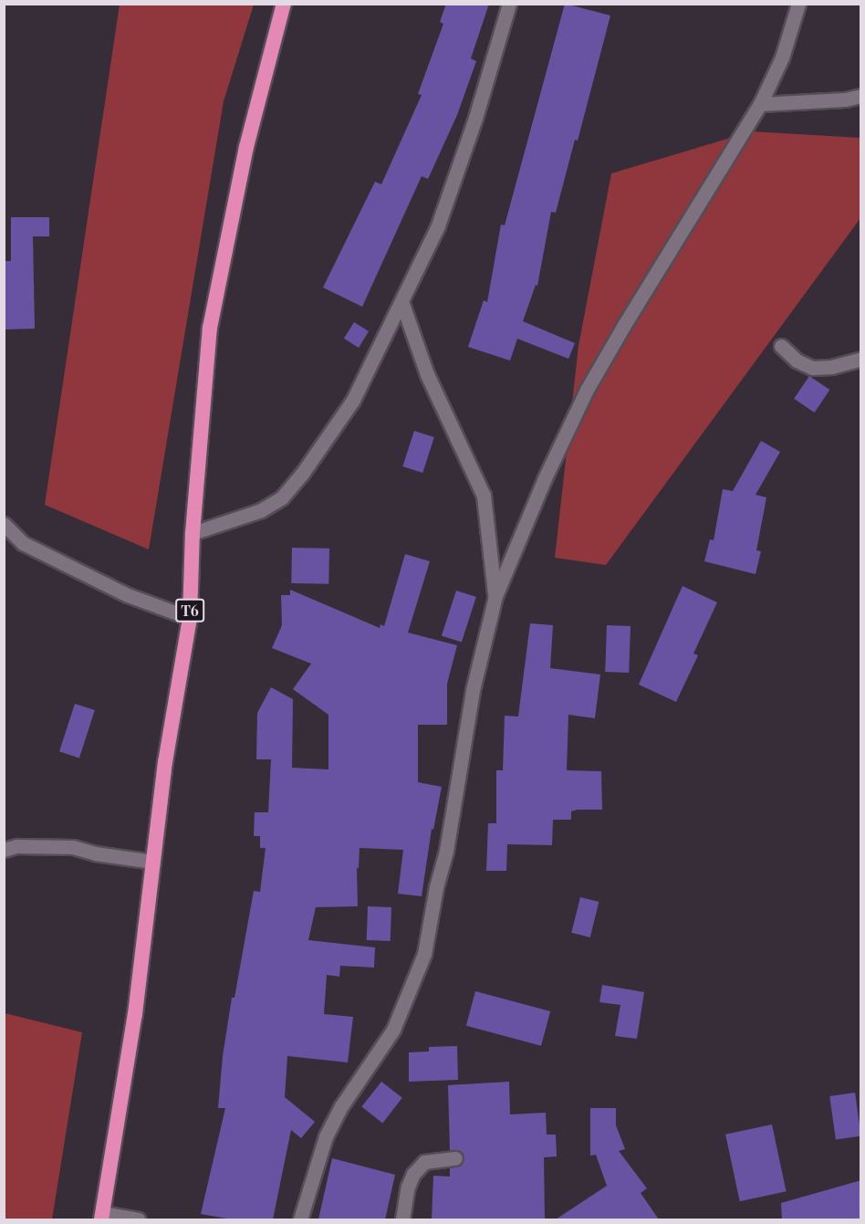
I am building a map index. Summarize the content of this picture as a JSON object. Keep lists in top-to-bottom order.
{
  "streets": {
    "highway": ["T6"]
  }
}
